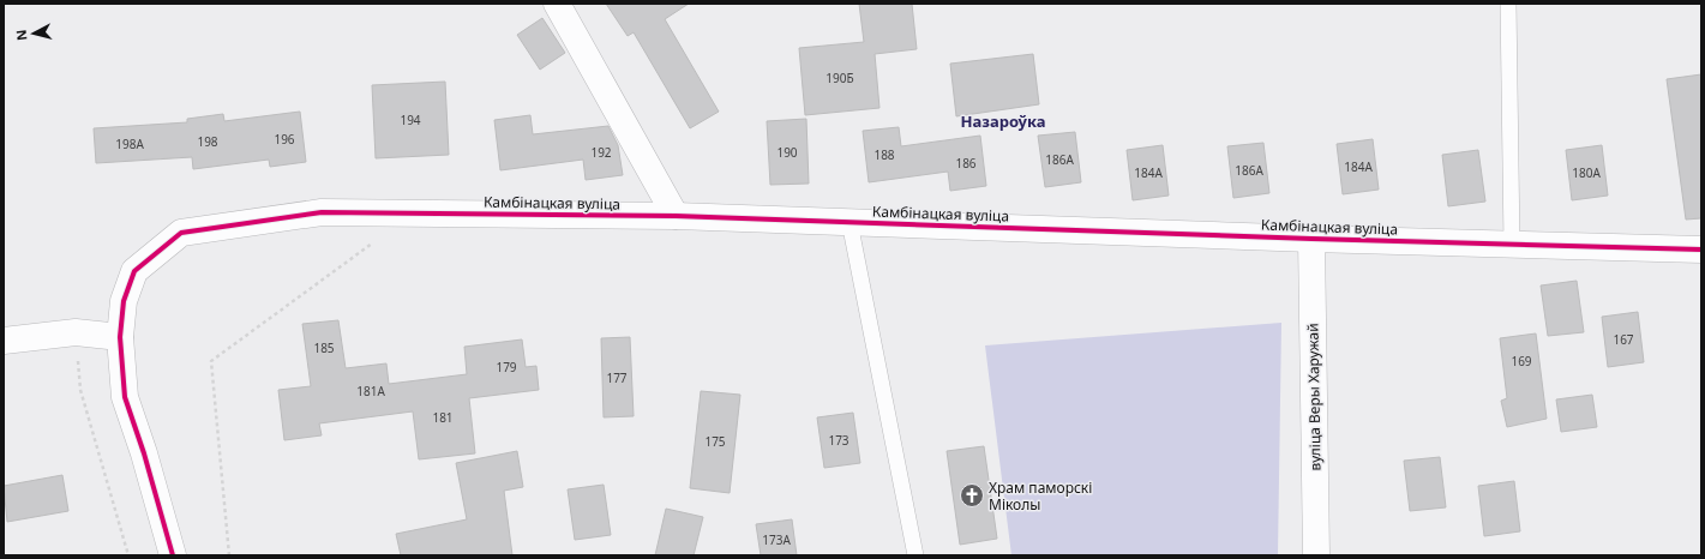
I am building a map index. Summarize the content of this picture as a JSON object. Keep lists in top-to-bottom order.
{
  "streets": {
    "street": ["Камбінацкая вуліца", "вуліца Веры Харужай"]
  },
  "crossings": [
    ["Камбінацкая вуліца", "вуліца Веры Харужай"]
  ],
  "districts": ["Назароўка"],
  "places": {
    "church": ["Храм паморскі Міколы"]
  },
  "house_numbers": [
    "190Б",
    "194",
    "196",
    "198",
    "198А",
    "192",
    "190",
    "188",
    "186А",
    "186",
    "184А",
    "186А",
    "184А",
    "180А",
    "167",
    "185",
    "169",
    "179",
    "177",
    "181А",
    "181",
    "173",
    "175",
    "173А"
  ],
  "north": "left"
}
